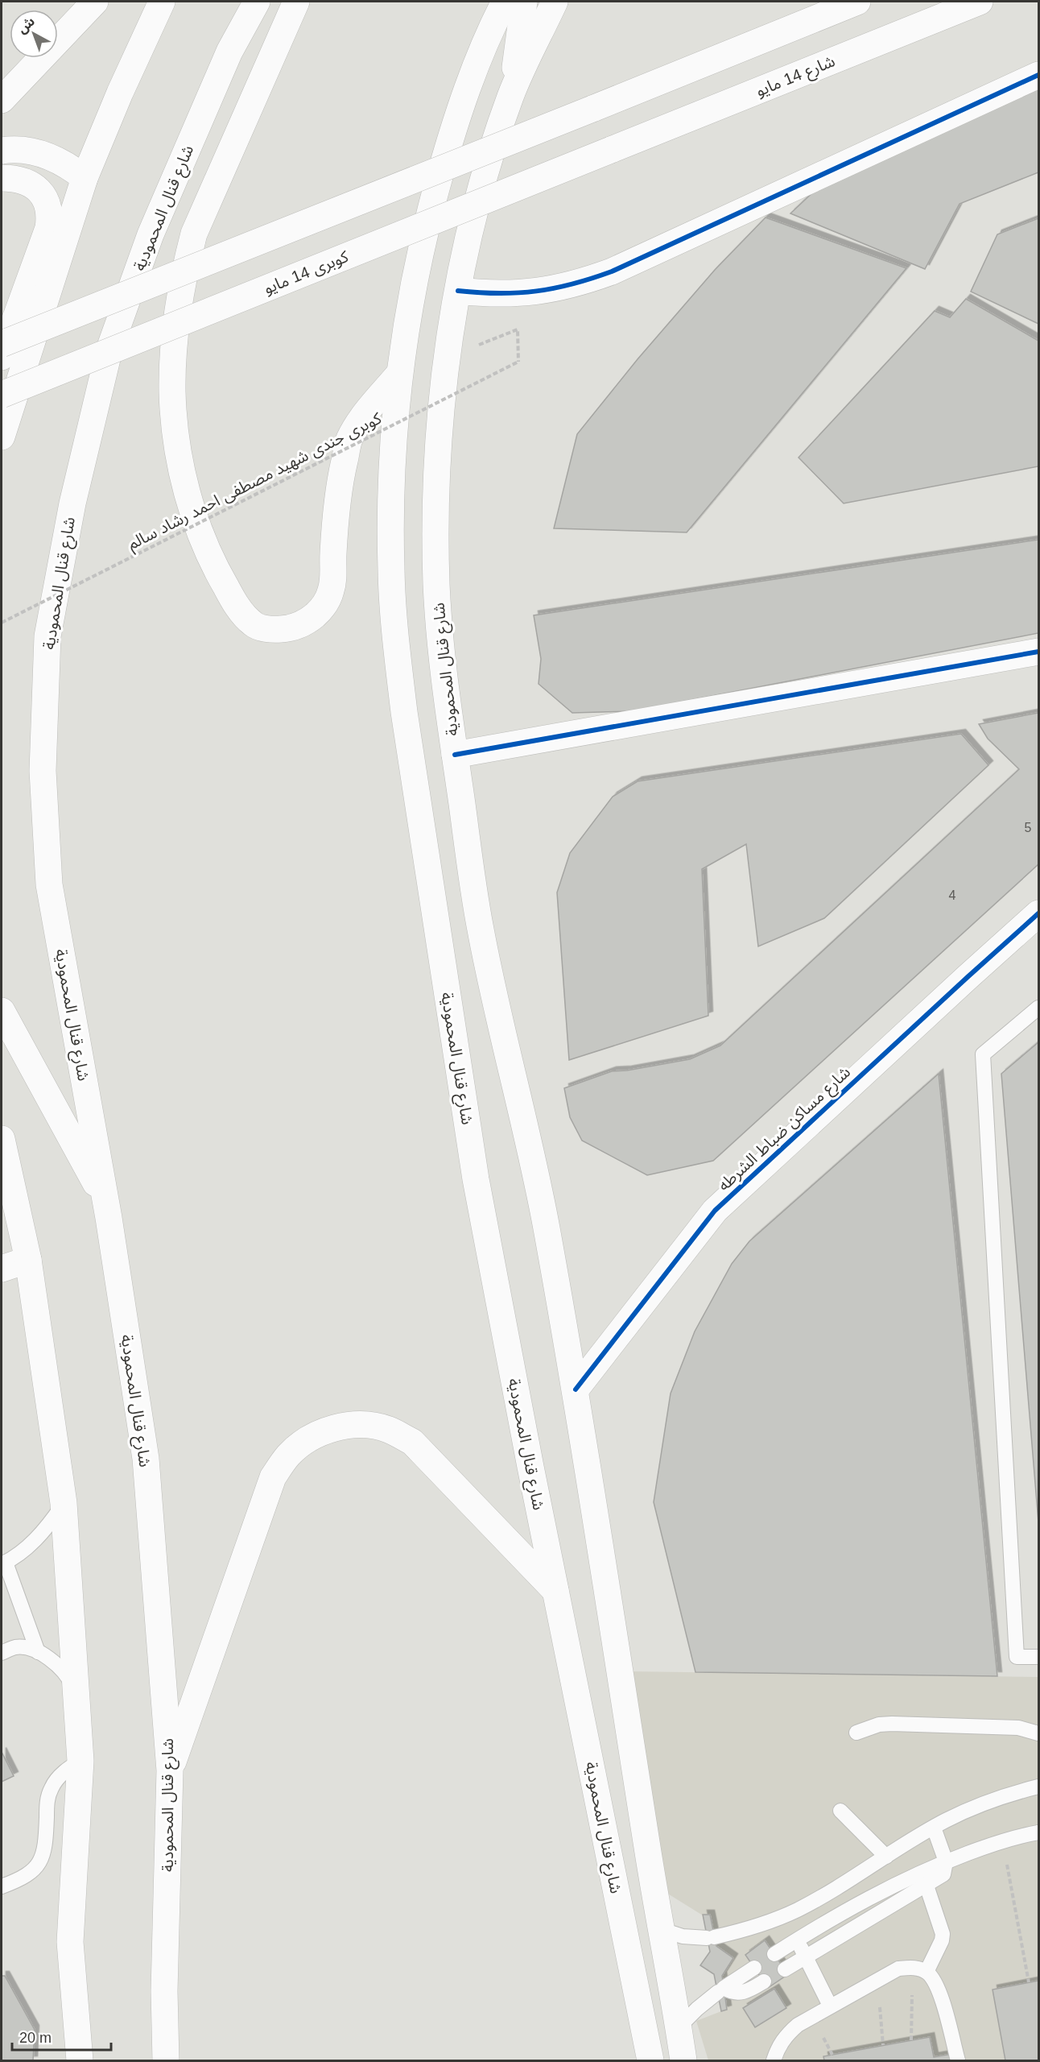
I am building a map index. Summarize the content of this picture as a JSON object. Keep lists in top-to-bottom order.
{
  "streets": {
    "main road": [
      "شارع 14 مايو",
      "شارع قنال المحمودية",
      "كوبرى 14 مايو",
      "شارع مساكن ضباط الشرطه"
    ],
    "path": ["كوبرى جندى شهيد مصطفى احمد رشاد سالم"]
  },
  "crossings": [
    ["شارع 14 مايو", "كوبرى 14 مايو"],
    ["شارع قنال المحمودية", "شارع مساكن ضباط الشرطه"]
  ],
  "house_numbers": ["5", "4"],
  "scale_bar": "20 m",
  "north": "top left"
}
